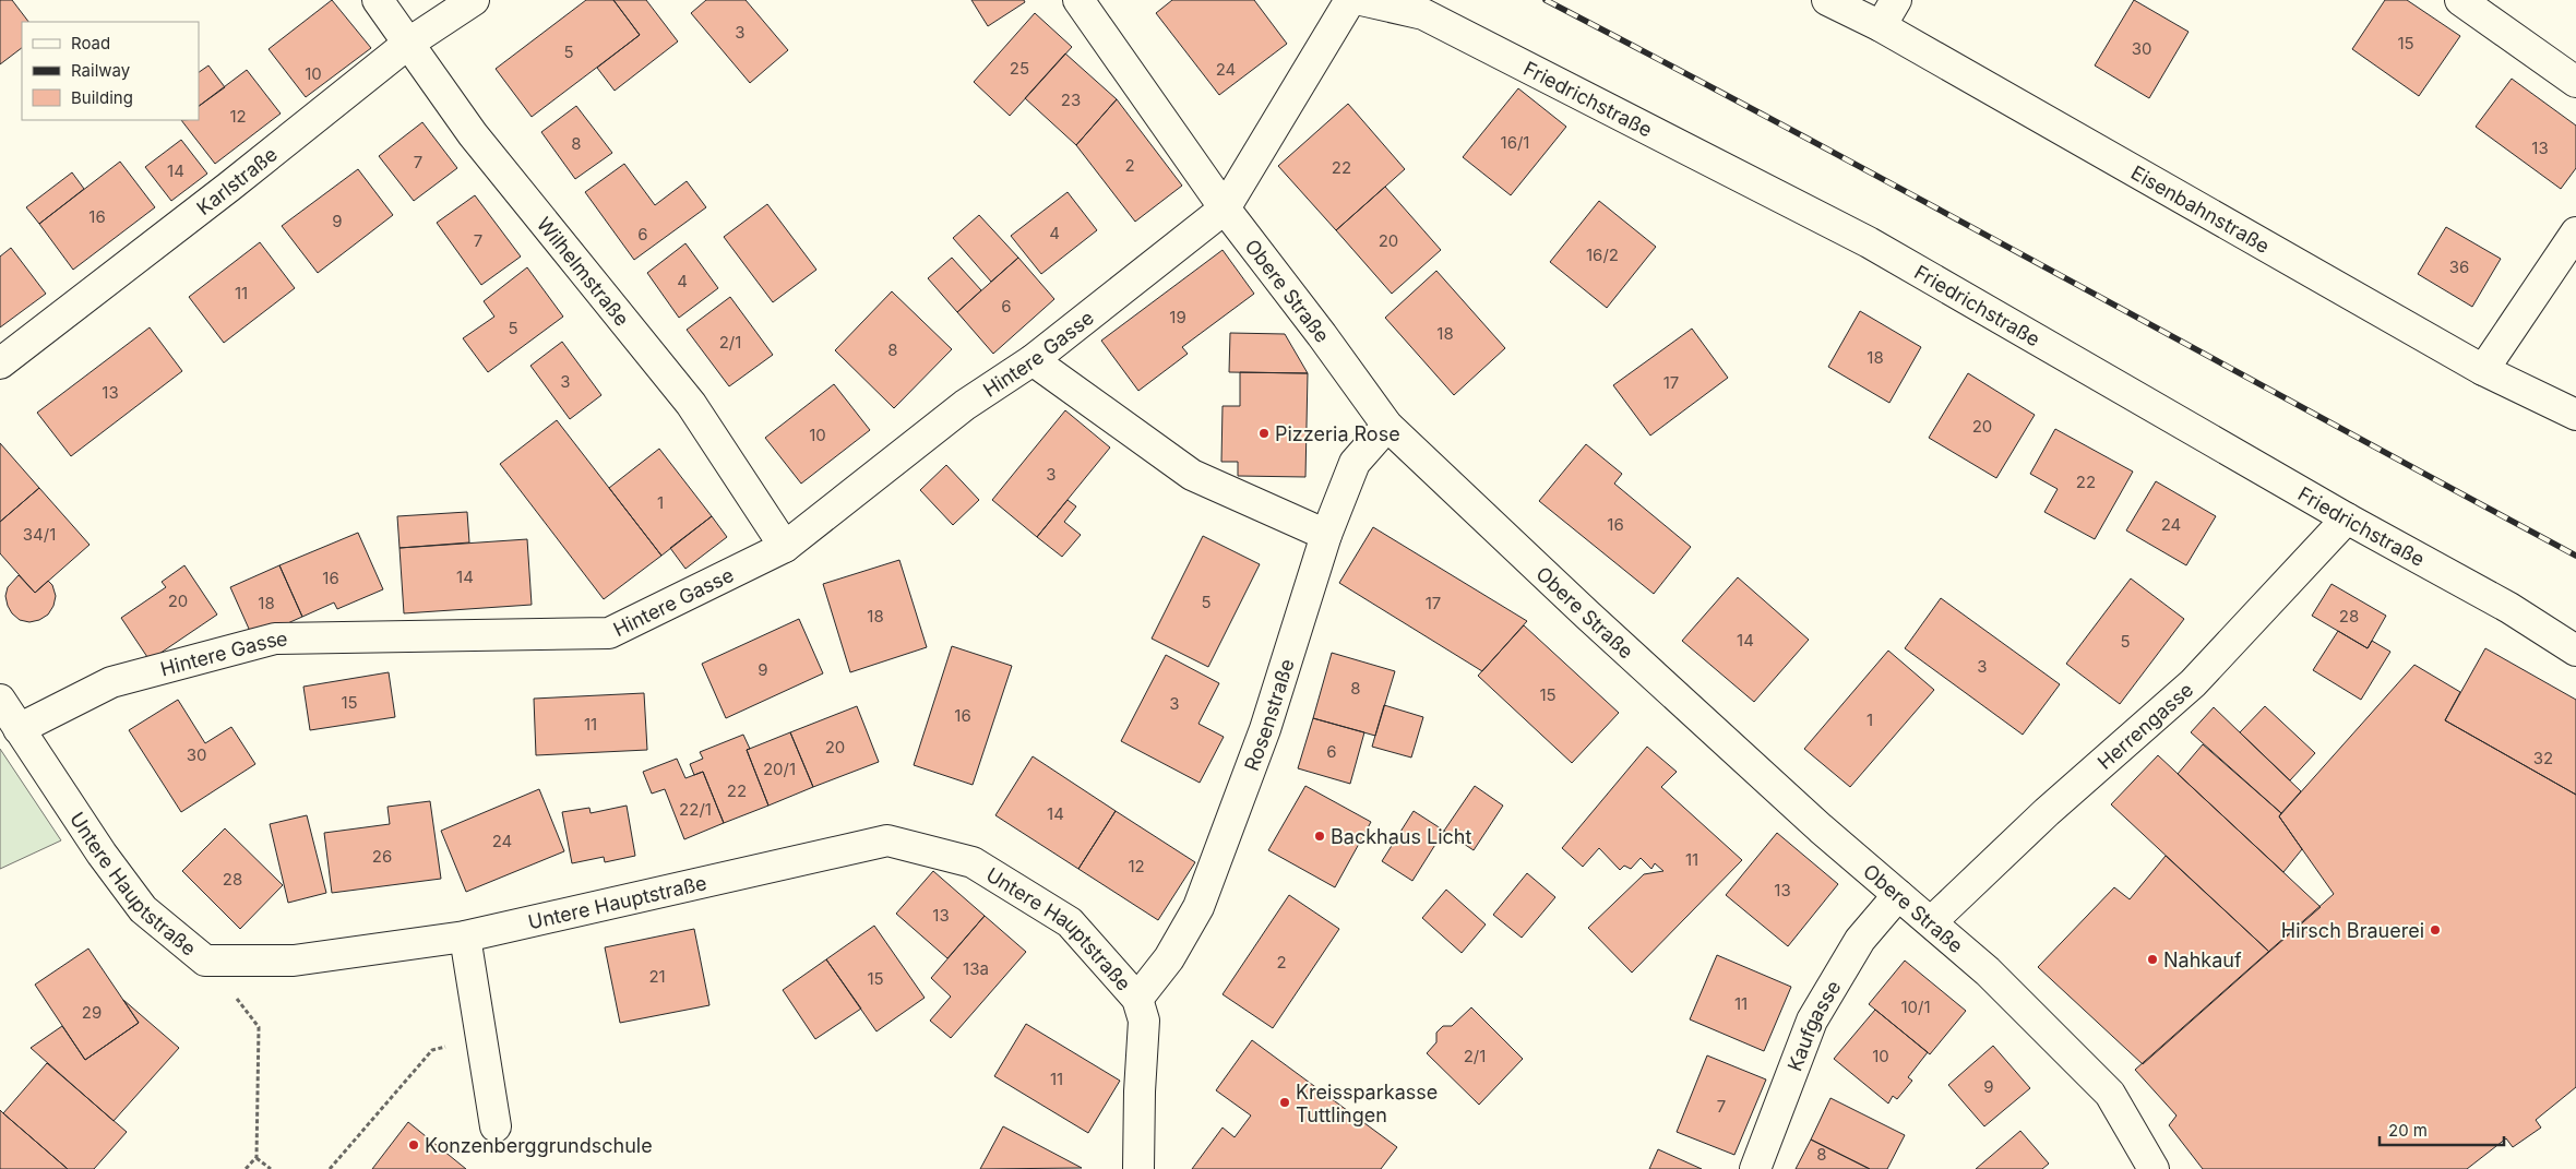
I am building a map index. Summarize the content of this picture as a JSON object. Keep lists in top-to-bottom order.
{
  "streets": {
    "street": [
      "Friedrichstraße",
      "Karlstraße",
      "Eisenbahnstraße",
      "Wilhelmstraße",
      "Obere Straße",
      "Hintere Gasse",
      "Rosenstraße",
      "Herrengasse",
      "Untere Hauptstraße",
      "Kaufgasse"
    ]
  },
  "crossings": [
    ["Friedrichstraße", "Herrengasse"],
    ["Karlstraße", "Wilhelmstraße"],
    ["Wilhelmstraße", "Hintere Gasse"],
    ["Obere Straße", "Hintere Gasse"],
    ["Obere Straße", "Rosenstraße"],
    ["Obere Straße", "Herrengasse"],
    ["Obere Straße", "Kaufgasse"],
    ["Hintere Gasse", "Untere Hauptstraße"],
    ["Rosenstraße", "Untere Hauptstraße"]
  ],
  "places": [
    "Pizzeria Rose",
    "Backhaus Licht",
    "Hirsch Brauerei",
    "Nahkauf",
    "Kreissparkasse Tuttlingen",
    "Konzenberggrundschule"
  ],
  "house_numbers": [
    "3",
    "15",
    "30",
    "5",
    "25",
    "24",
    "10",
    "23",
    "12",
    "16/1",
    "8",
    "13",
    "7",
    "2",
    "22",
    "14",
    "16",
    "9",
    "4",
    "6",
    "7",
    "20",
    "16/2",
    "36",
    "4",
    "11",
    "6",
    "19",
    "5",
    "18",
    "2/1",
    "8",
    "18",
    "3",
    "17",
    "13",
    "20",
    "10",
    "3",
    "22",
    "1",
    "16",
    "24",
    "34/1",
    "14",
    "16",
    "20",
    "5",
    "18",
    "17",
    "18",
    "28",
    "14",
    "5",
    "3",
    "9",
    "8",
    "15",
    "15",
    "3",
    "16",
    "1",
    "11",
    "20",
    "6",
    "30",
    "32",
    "20/1",
    "22",
    "22/1",
    "14",
    "24",
    "26",
    "11",
    "12",
    "28",
    "13",
    "13",
    "2",
    "13a",
    "21",
    "15",
    "11",
    "10/1",
    "29",
    "2/1",
    "10",
    "11",
    "9",
    "7",
    "8"
  ],
  "legend": ["Road", "Railway", "Building"],
  "scale_bar": "20 m"
}
